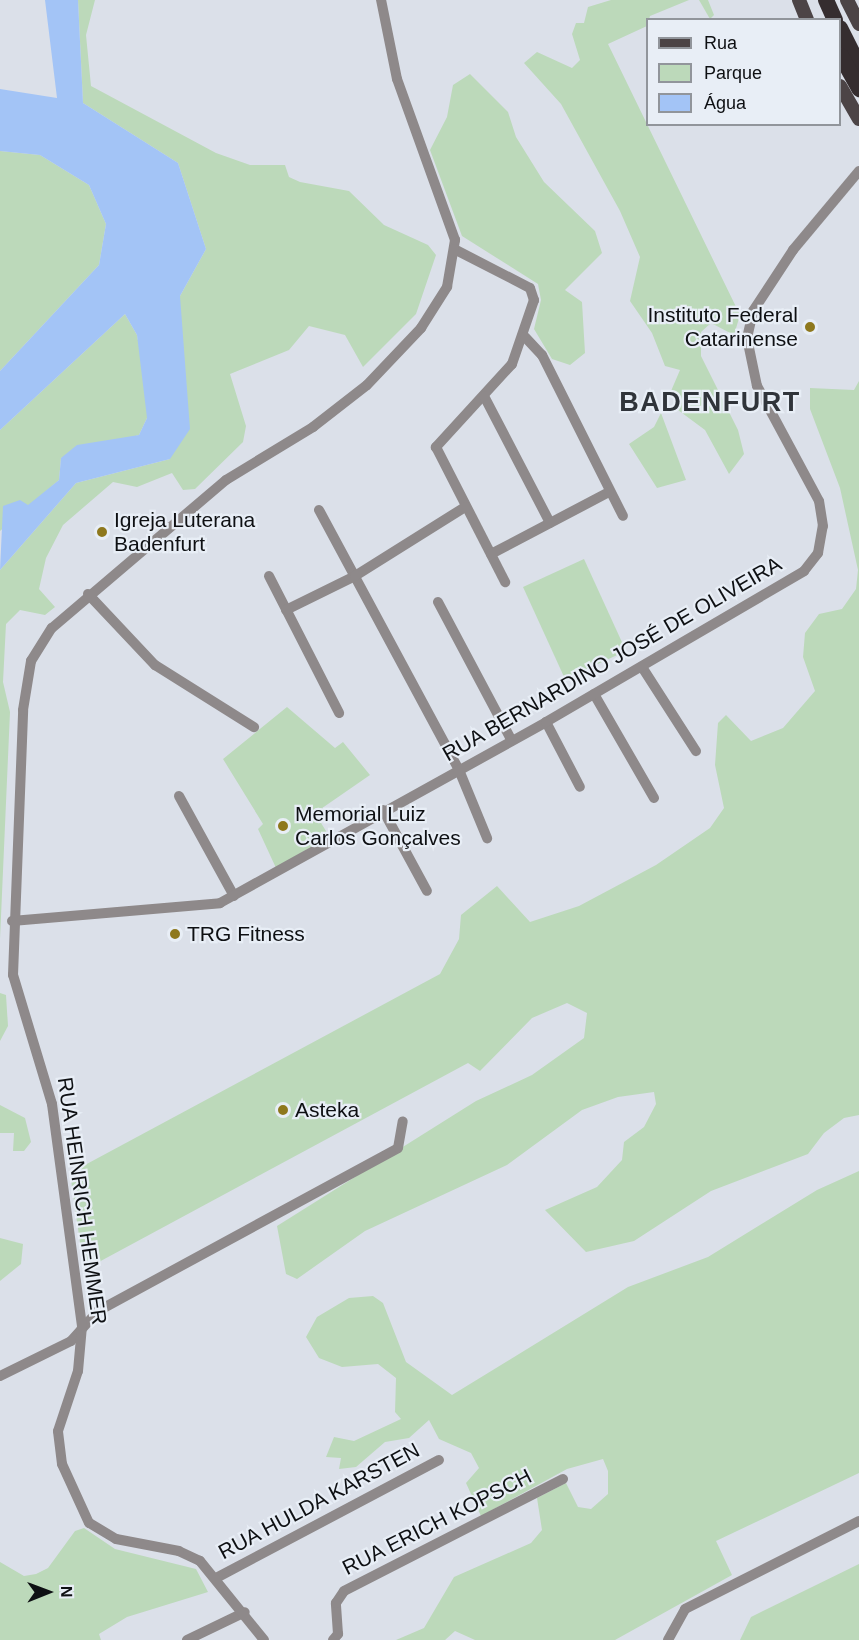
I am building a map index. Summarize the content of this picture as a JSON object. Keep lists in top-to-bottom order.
{
  "streets": {
    "street": [
      "RUA BERNARDINO JOSÉ DE OLIVEIRA",
      "RUA HEINRICH HEMMER",
      "RUA HULDA KARSTEN",
      "RUA ERICH KOPSCH"
    ]
  },
  "crossings": [
    ["RUA BERNARDINO JOSÉ DE OLIVEIRA", "RUA HEINRICH HEMMER"],
    ["RUA HEINRICH HEMMER", "RUA HULDA KARSTEN"]
  ],
  "districts": ["BADENFURT"],
  "places": [
    "Instituto Federal Catarinense",
    "Igreja Luterana Badenfurt",
    "Memorial Luiz Carlos Gonçalves",
    "TRG Fitness",
    "Asteka"
  ],
  "legend": ["Rua", "Parque", "Água"],
  "north": "right"
}
